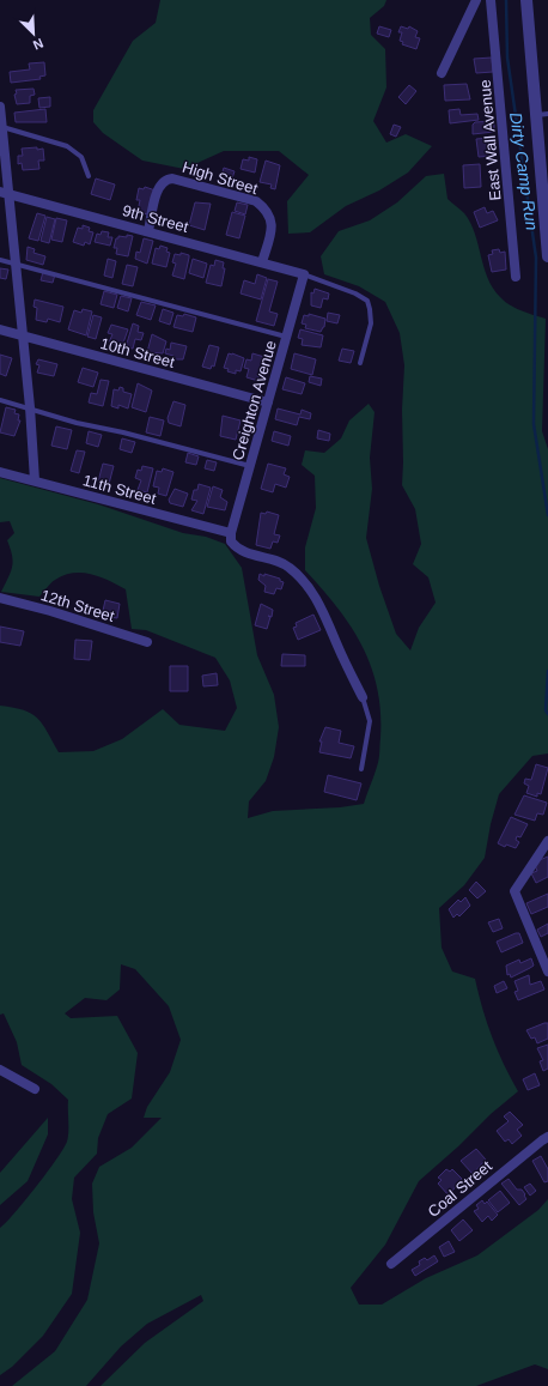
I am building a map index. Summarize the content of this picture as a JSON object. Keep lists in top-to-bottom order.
{
  "streets": {
    "street": [
      "East Wall Avenue",
      "High Street",
      "9th Street",
      "10th Street",
      "Creighton Avenue",
      "11th Street",
      "12th Street",
      "Coal Street"
    ]
  },
  "crossings": [
    ["High Street", "9th Street"],
    ["9th Street", "Creighton Avenue"],
    ["10th Street", "Creighton Avenue"],
    ["Creighton Avenue", "11th Street"]
  ],
  "water": ["Dirty Camp Run"],
  "north": "bottom right"
}
